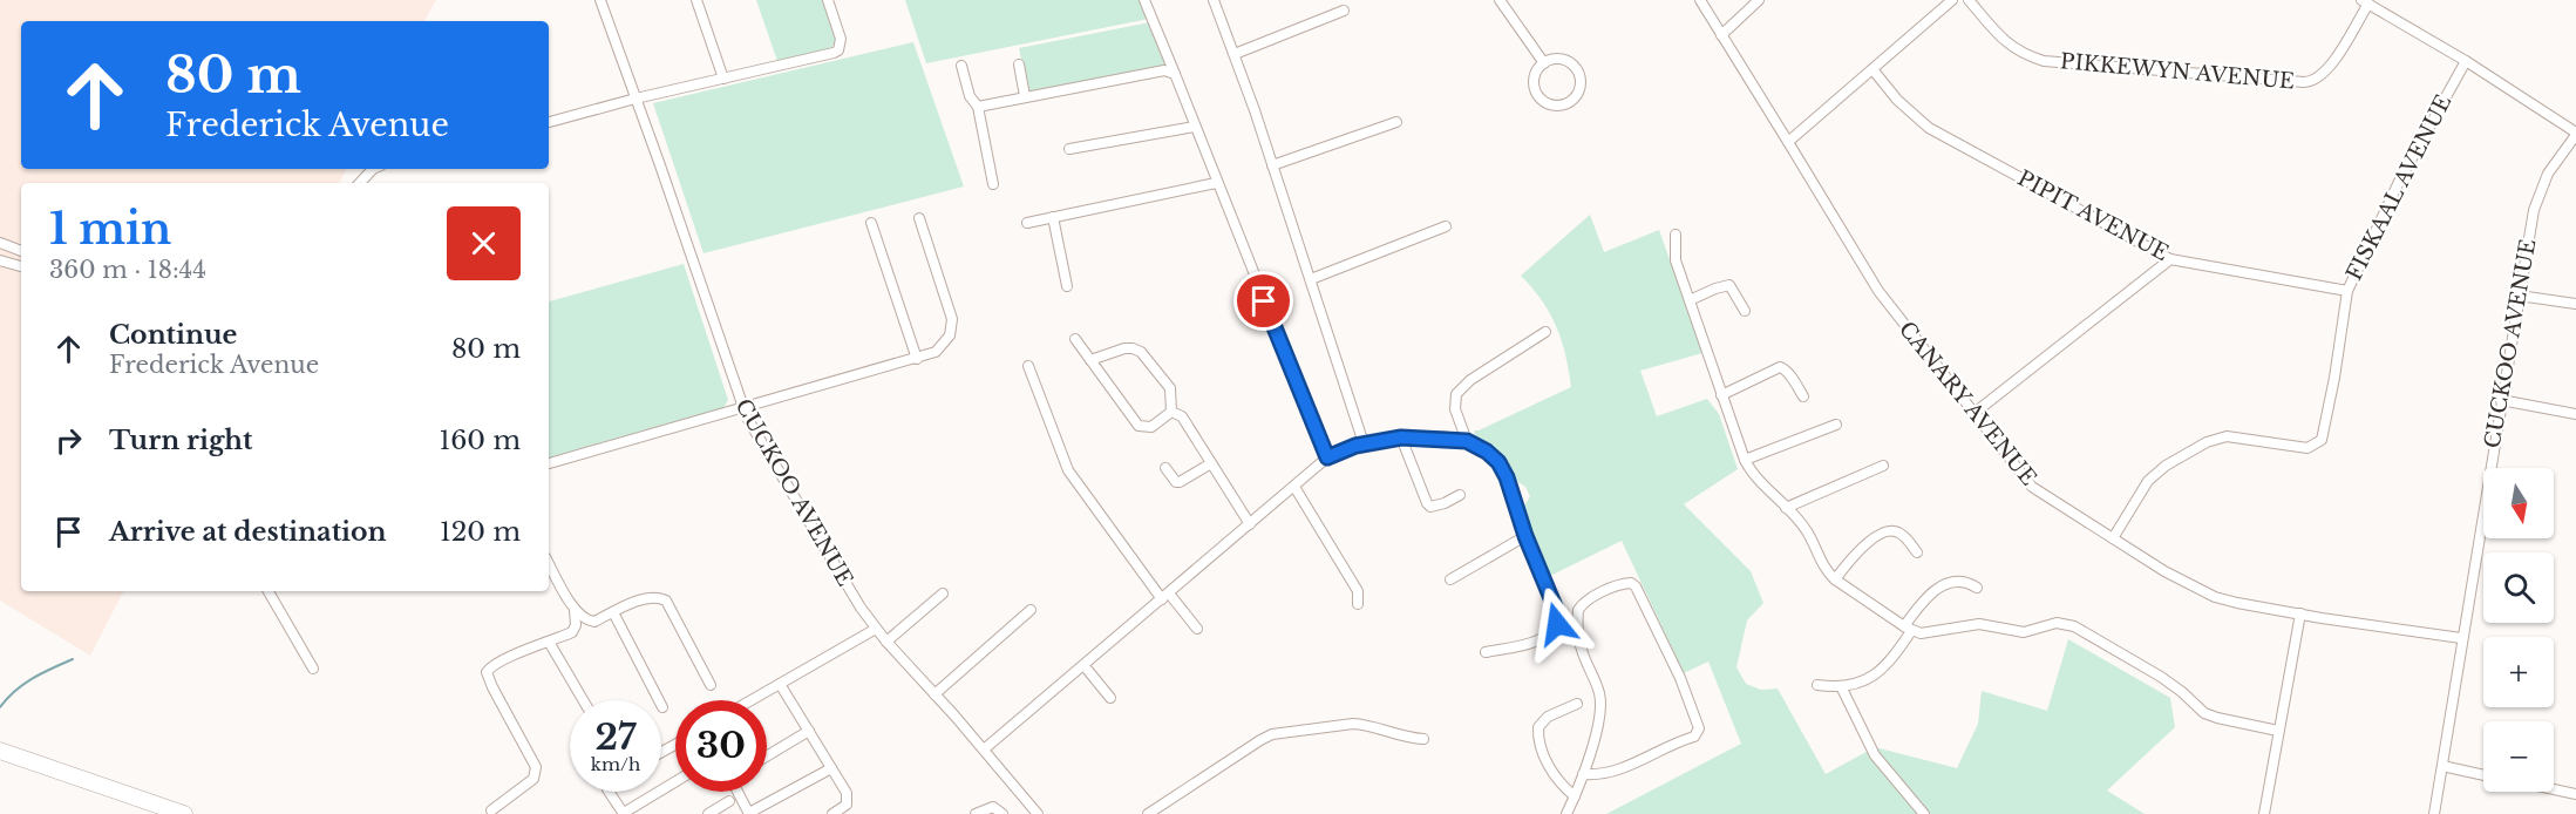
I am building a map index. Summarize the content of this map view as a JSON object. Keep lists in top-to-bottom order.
{
  "streets": {
    "street": [
      "PIKKEWYN AVENUE",
      "FISKAAL AVENUE",
      "PIPIT AVENUE",
      "CUCKOO AVENUE",
      "CANARY AVENUE"
    ]
  },
  "crossings": [
    ["FISKAAL AVENUE", "PIPIT AVENUE"],
    ["FISKAAL AVENUE", "CANARY AVENUE"],
    ["CUCKOO AVENUE", "CANARY AVENUE"]
  ],
  "north": "bottom",
  "page": {
    "turn": ["80 m", "Frederick Avenue"],
    "heading": ["1 min", "360 m · 18:44"],
    "list": [
      {
        "name": "Continue",
        "note": "Frederick Avenue",
        "value": "80 m"
      },
      {
        "name": "Turn right",
        "value": "160 m"
      },
      {
        "name": "Arrive at destination",
        "value": "120 m"
      }
    ],
    "map_buttons": ["+", "−"],
    "speed": "27 km/h",
    "limit": "30"
  }
}
